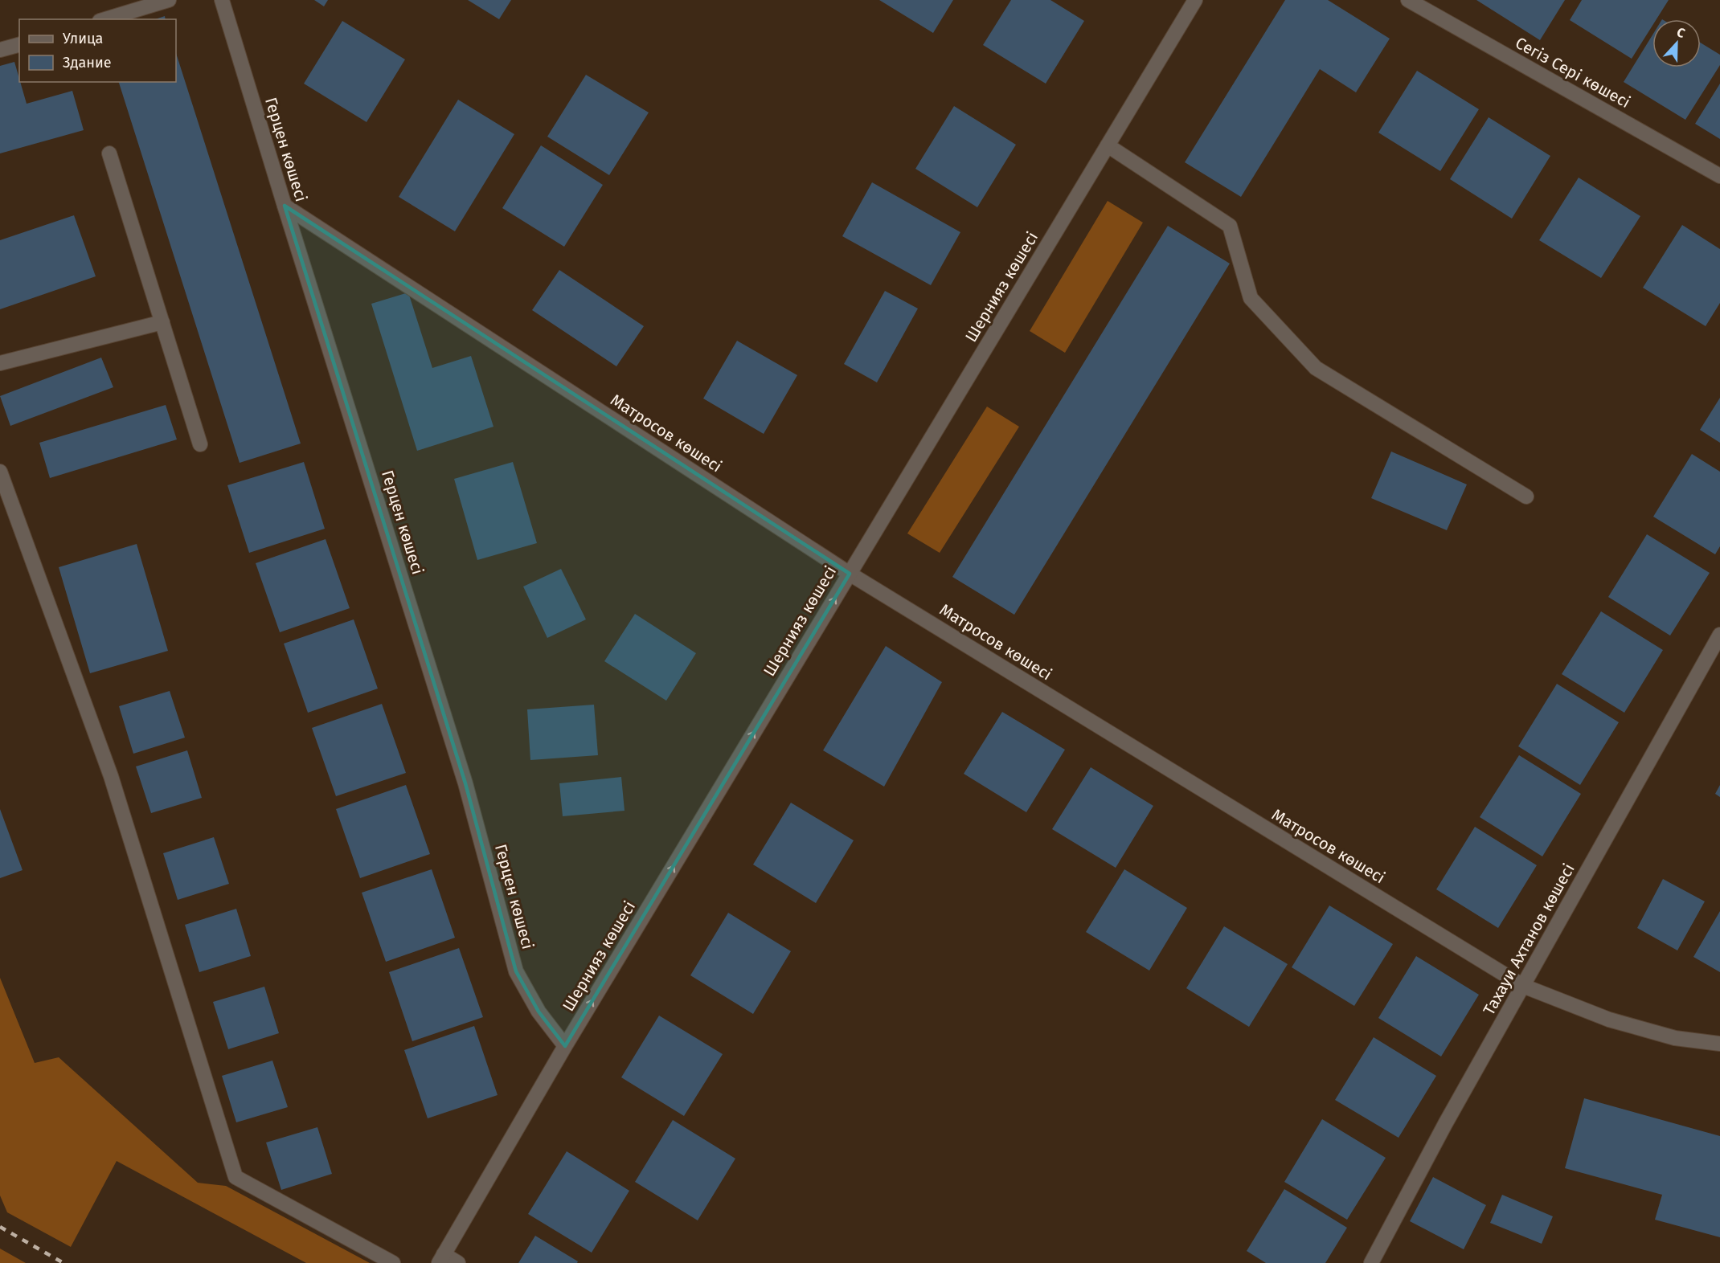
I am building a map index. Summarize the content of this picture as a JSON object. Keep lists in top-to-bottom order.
{
  "streets": {
    "street": [
      "Сегіз Сері көшесі",
      "Герцен көшесі",
      "Шернияз көшесі",
      "Матросов көшесі",
      "Тахауи Ахтанов көшесі"
    ]
  },
  "crossings": [
    ["Герцен көшесі", "Шернияз көшесі"],
    ["Герцен көшесі", "Матросов көшесі"],
    ["Шернияз көшесі", "Матросов көшесі"],
    ["Матросов көшесі", "Тахауи Ахтанов көшесі"]
  ],
  "one_way": ["Шернияз көшесі"],
  "legend": ["Улица", "Здание"],
  "north": "top"
}
